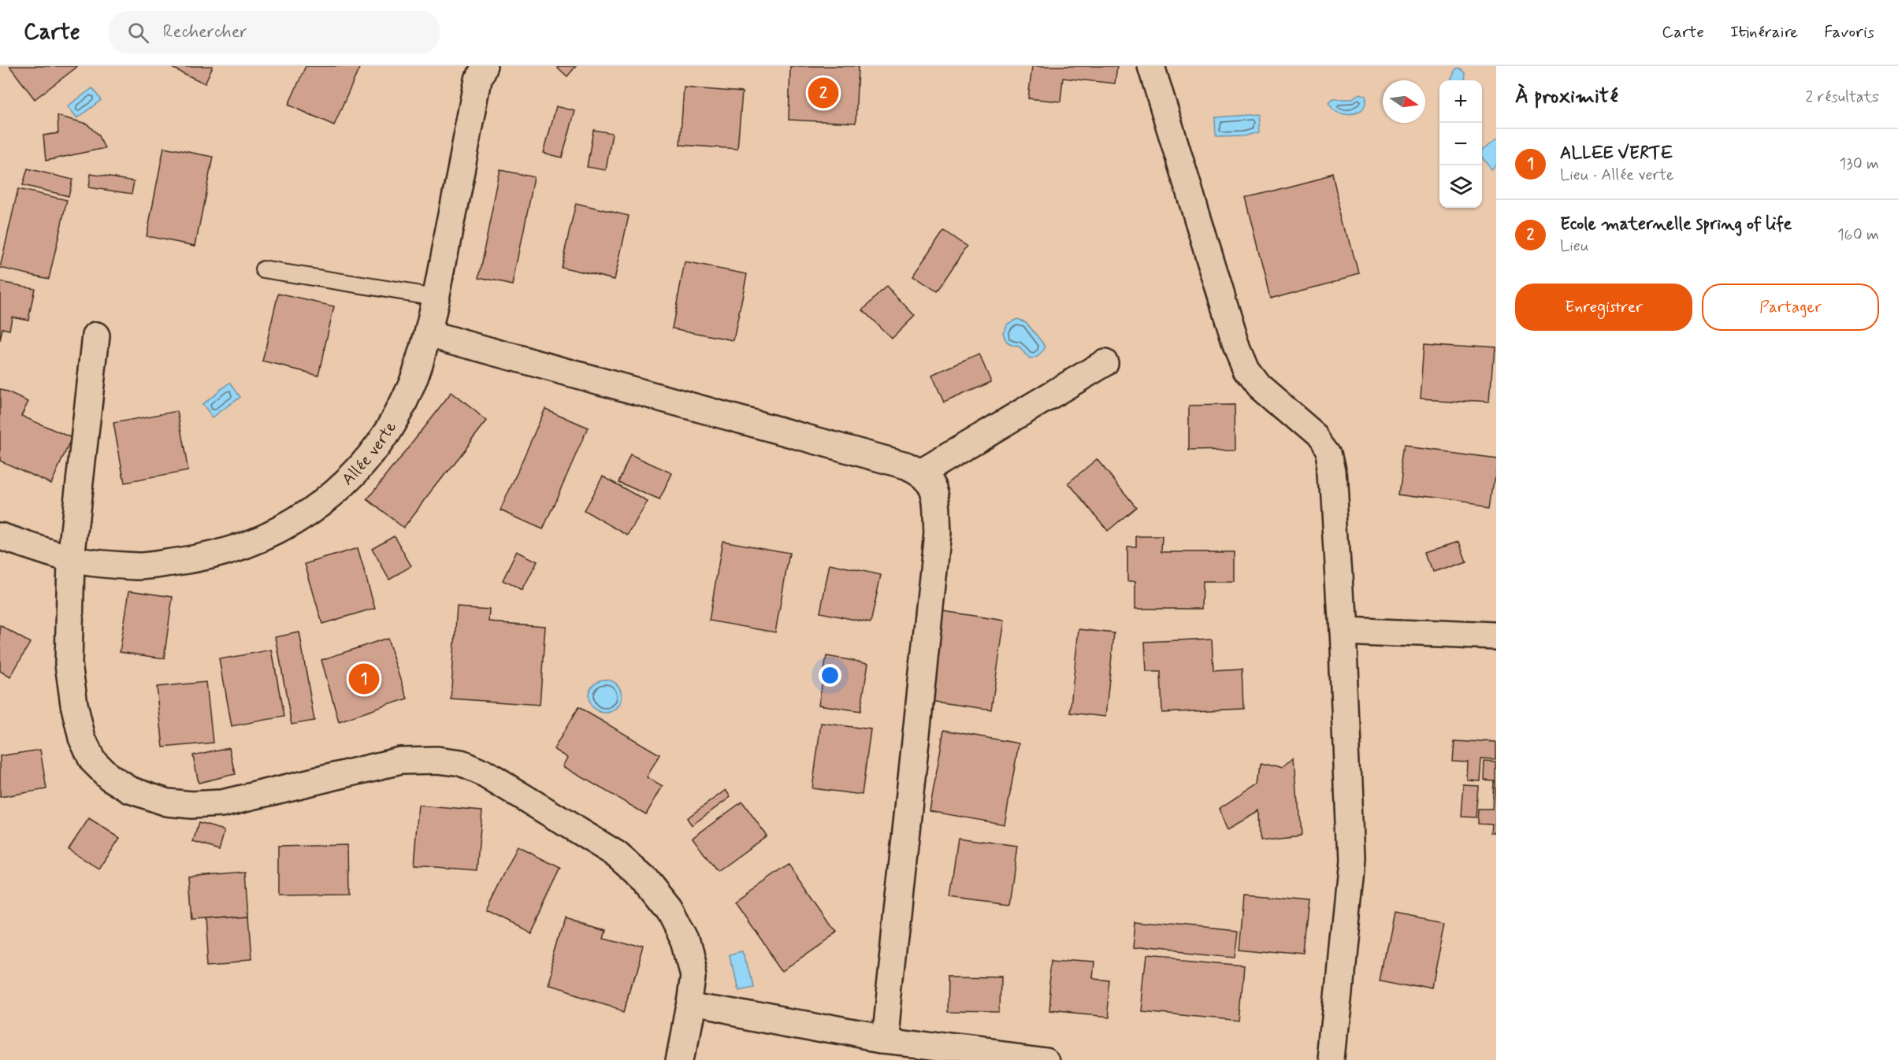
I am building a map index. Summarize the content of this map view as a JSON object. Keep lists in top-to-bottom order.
{
  "streets": {
    "street": ["Allée verte"]
  },
  "north": "right",
  "page": {
    "header": "Carte",
    "search": "Rechercher",
    "nav": ["Carte", "Itinéraire", "Favoris"],
    "heading": ["À proximité", "2 résultats"],
    "pins": ["2", "1"],
    "map_buttons": ["+", "−"],
    "list": [
      {
        "mark": "1",
        "name": "ALLEE VERTE",
        "note": "Lieu · Allée verte",
        "value": "130 m"
      },
      {
        "mark": "2",
        "name": "Ecole maternelle spring of life",
        "note": "Lieu",
        "value": "160 m"
      }
    ],
    "buttons": ["Enregistrer", "Partager"]
  }
}
